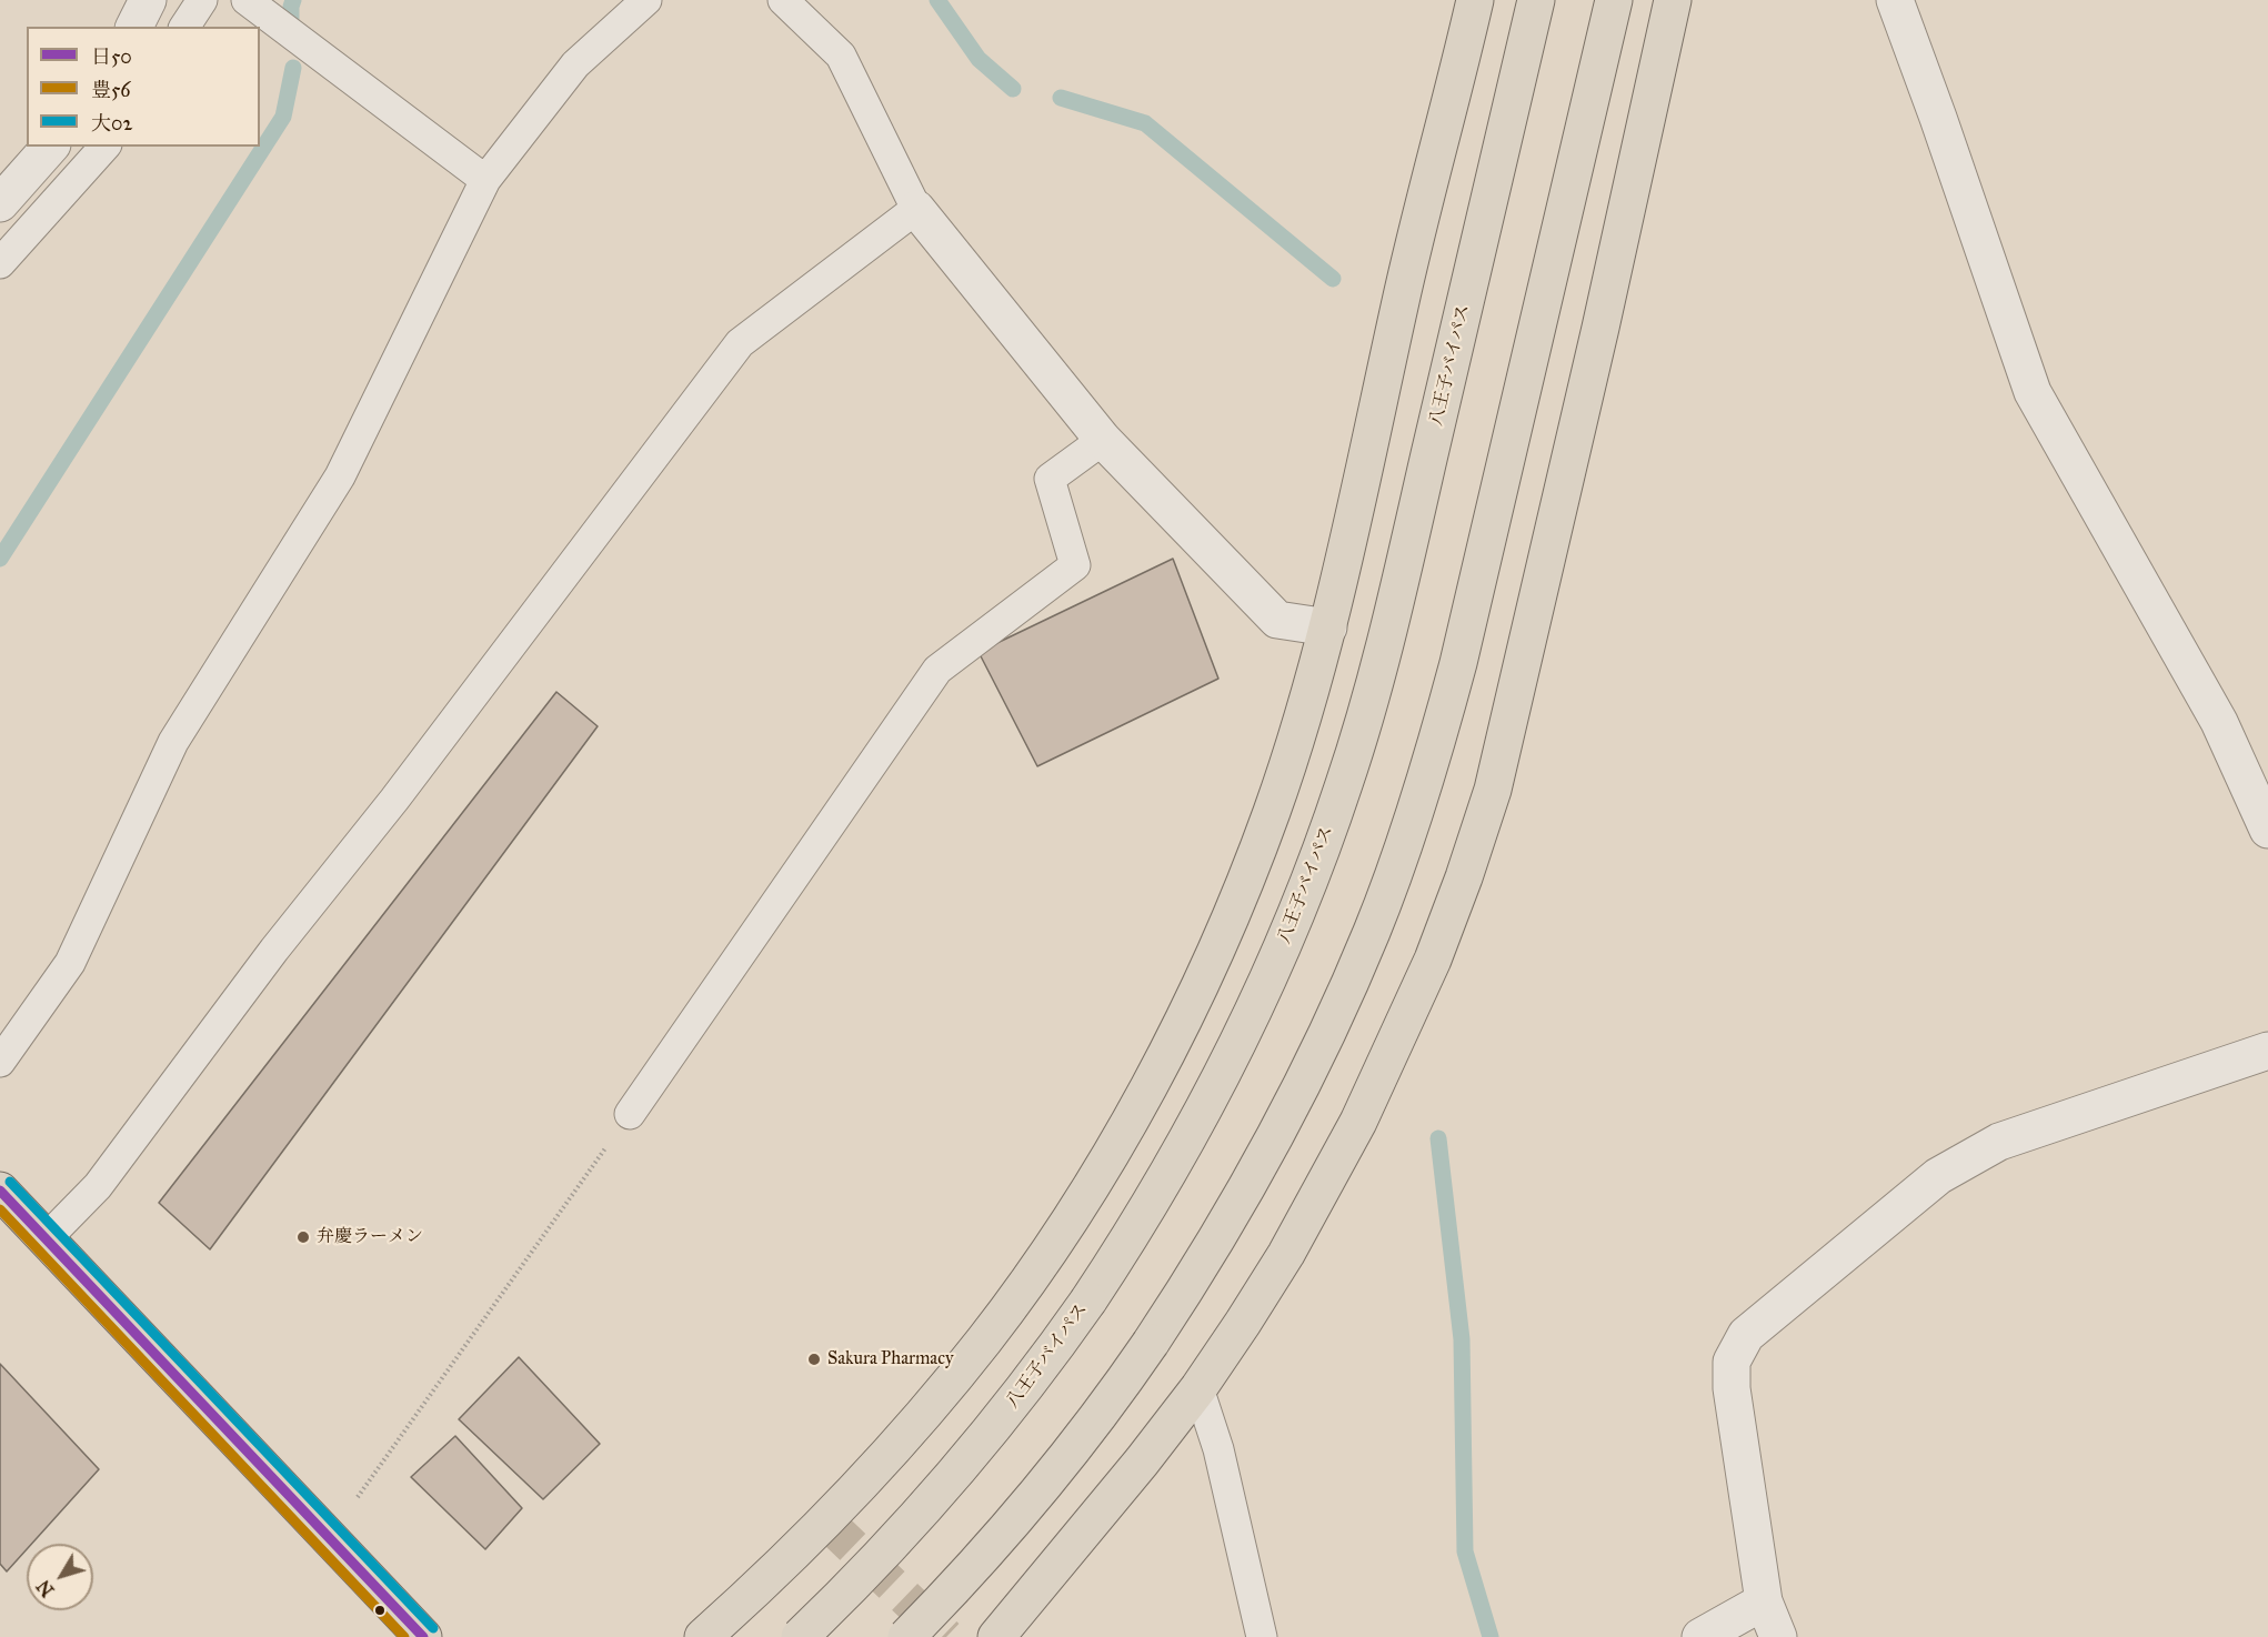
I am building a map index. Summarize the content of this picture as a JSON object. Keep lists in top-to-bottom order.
{
  "streets": {
    "highway": ["八王子バイパス"]
  },
  "places": ["弁慶ラーメン", "Sakura Pharmacy"],
  "lines": ["transit line 大02", "transit line 日50", "transit line 豊56"],
  "legend": ["日50", "豊56", "大02"],
  "north": "bottom left"
}
